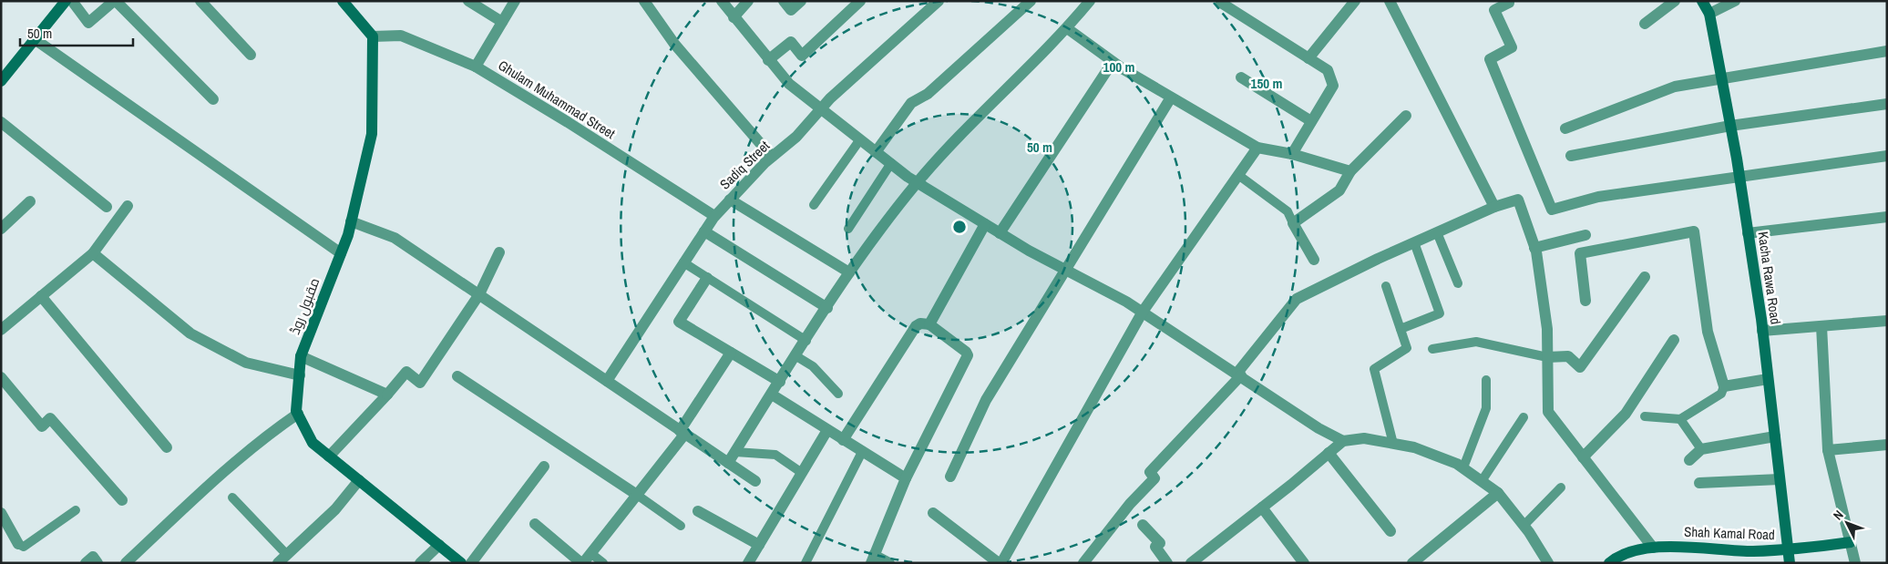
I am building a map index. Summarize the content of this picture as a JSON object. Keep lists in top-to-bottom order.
{
  "streets": {
    "street": [
      "Ghulam Muhammad Street",
      "Sadiq Street",
      "Kacha Rawa Road",
      "مقبول روڈ",
      "Shah Kamal Road"
    ]
  },
  "crossings": [
    ["Ghulam Muhammad Street", "Sadiq Street"],
    ["Ghulam Muhammad Street", "مقبول روڈ"],
    ["Kacha Rawa Road", "Shah Kamal Road"]
  ],
  "scale_bar": "50 m",
  "north": "top left",
  "rings": ["100 m", "150 m", "50 m"]
}
